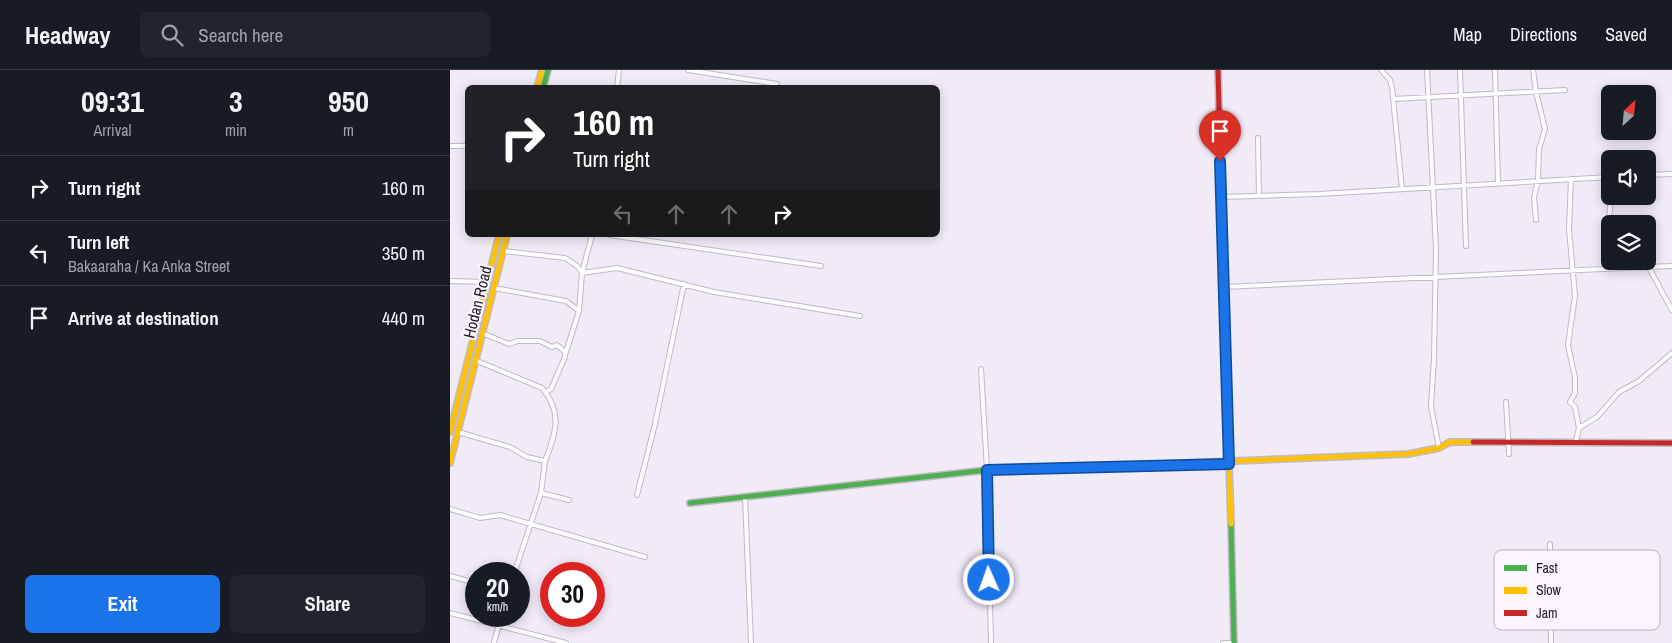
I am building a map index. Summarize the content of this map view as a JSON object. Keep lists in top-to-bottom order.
{
  "streets": {
    "street": ["Hodan Road"]
  },
  "legend": ["Fast", "Slow", "Jam"],
  "north": "top right",
  "page": {
    "header": "Headway",
    "search": "Search here",
    "nav": ["Map", "Directions", "Saved"],
    "eta": [
      "09:31",
      "Arrival",
      "3",
      "min",
      "950",
      "m"
    ],
    "turn": ["160 m", "Turn right"],
    "list": [
      {
        "name": "Turn right",
        "value": "160 m"
      },
      {
        "name": "Turn left",
        "note": "Bakaaraha / Ka Anka Street",
        "value": "350 m"
      },
      {
        "name": "Arrive at destination",
        "value": "440 m"
      }
    ],
    "speed": "20 km/h",
    "limit": "30",
    "buttons": ["Exit", "Share"]
  }
}
